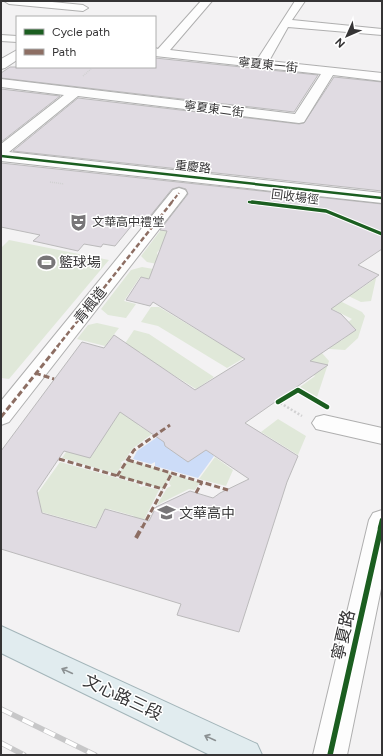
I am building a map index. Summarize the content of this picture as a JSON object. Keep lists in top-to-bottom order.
{
  "streets": {
    "main road": ["文心路三段"],
    "street": [
      "寧夏東一街",
      "寧夏東二街",
      "重慶路",
      "青楓道",
      "寧夏路"
    ],
    "cycle path": ["回收場徑"]
  },
  "crossings": [
    ["寧夏東一街", "寧夏東二街"]
  ],
  "one_way": ["文心路三段"],
  "places": {
    "theatre": ["文華高中禮堂"],
    "sports": ["籃球場"],
    "school or university": ["文華高中"]
  },
  "legend": ["Cycle path", "Path"],
  "north": "bottom left"
}
